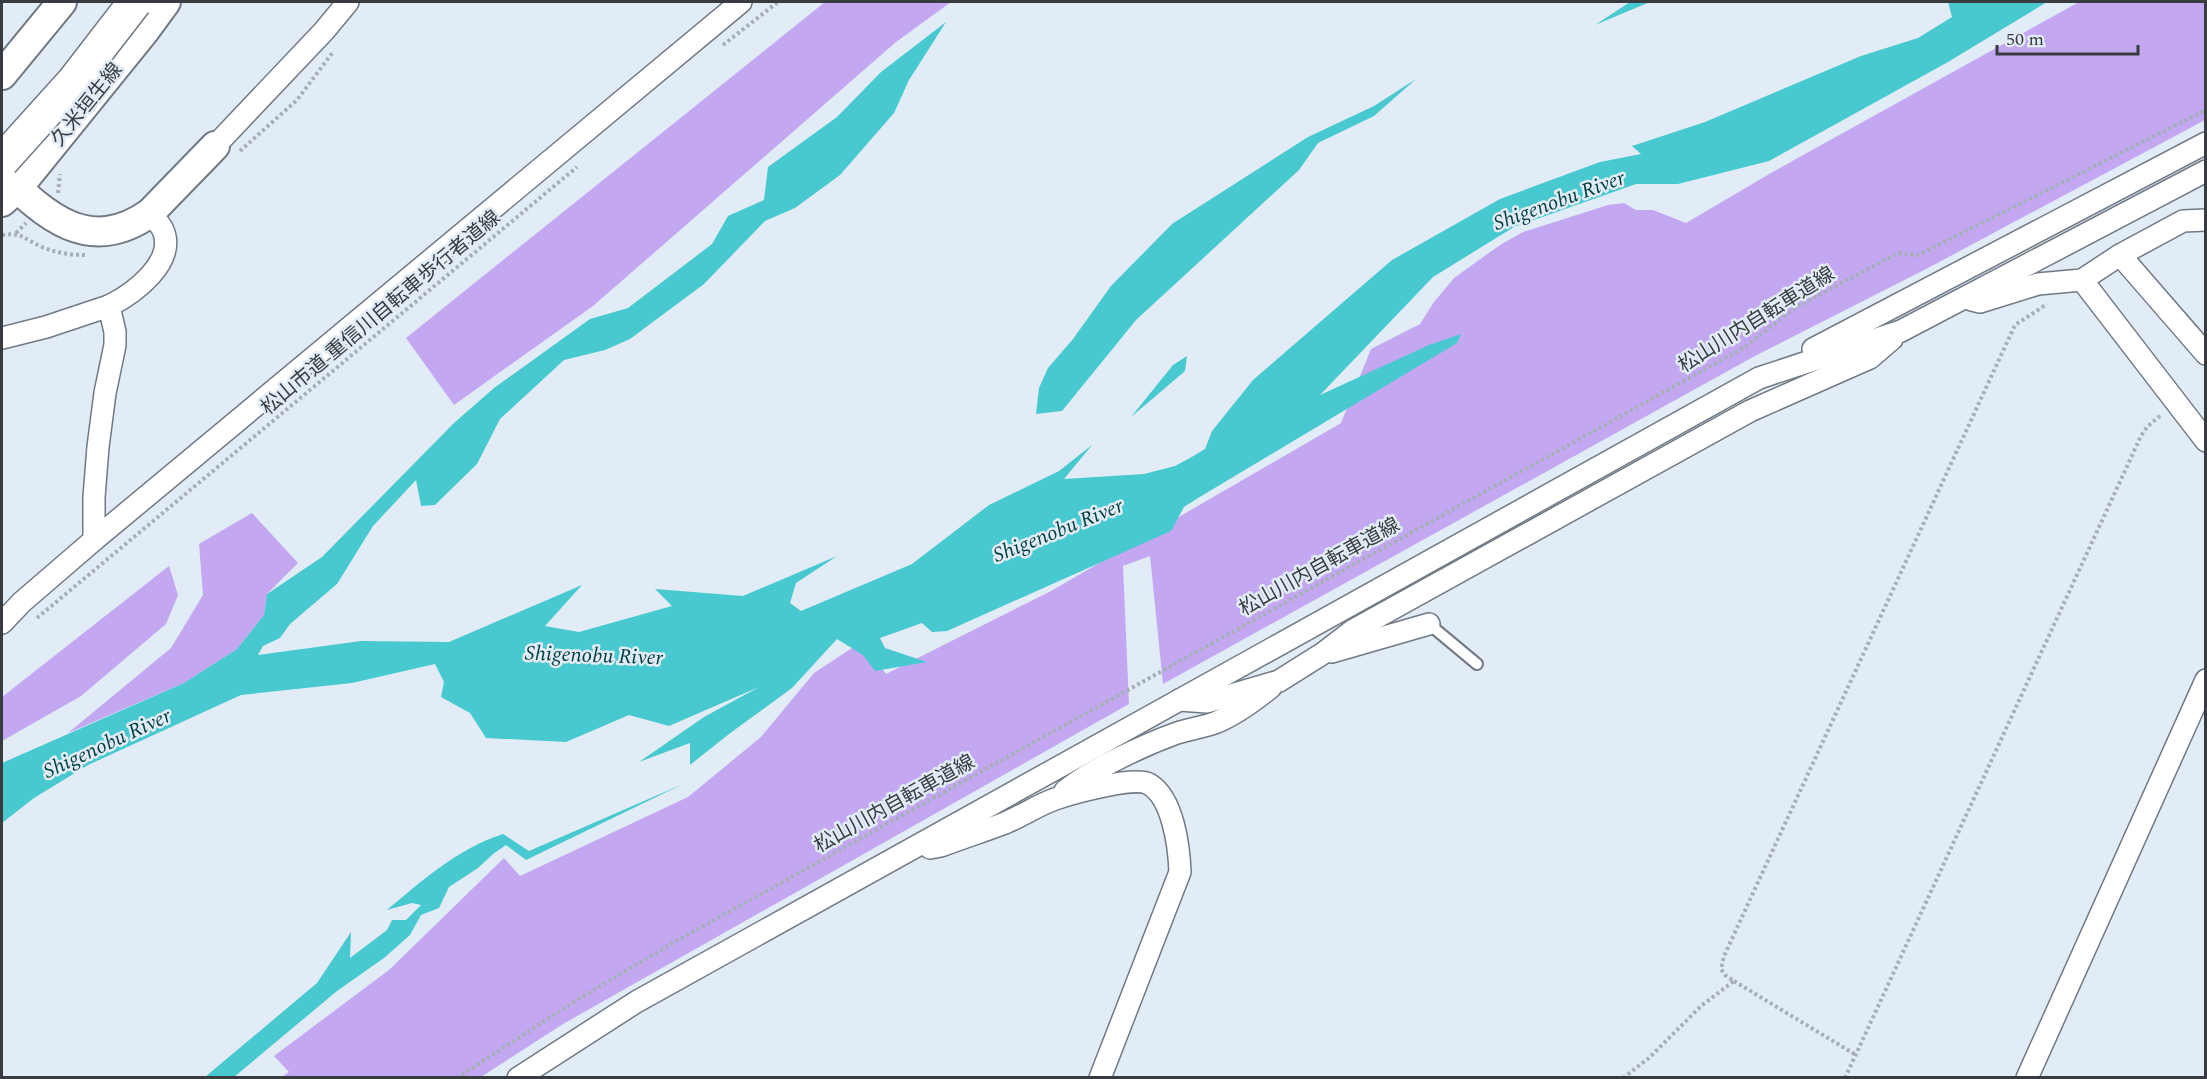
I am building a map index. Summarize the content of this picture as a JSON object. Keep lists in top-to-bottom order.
{
  "streets": {
    "main road": ["久米垣生線"],
    "path": ["松山市道 重信川自転車歩行者道線", "松山川内自転車道線"]
  },
  "water": ["Shigenobu River"],
  "scale_bar": "50 m"
}
